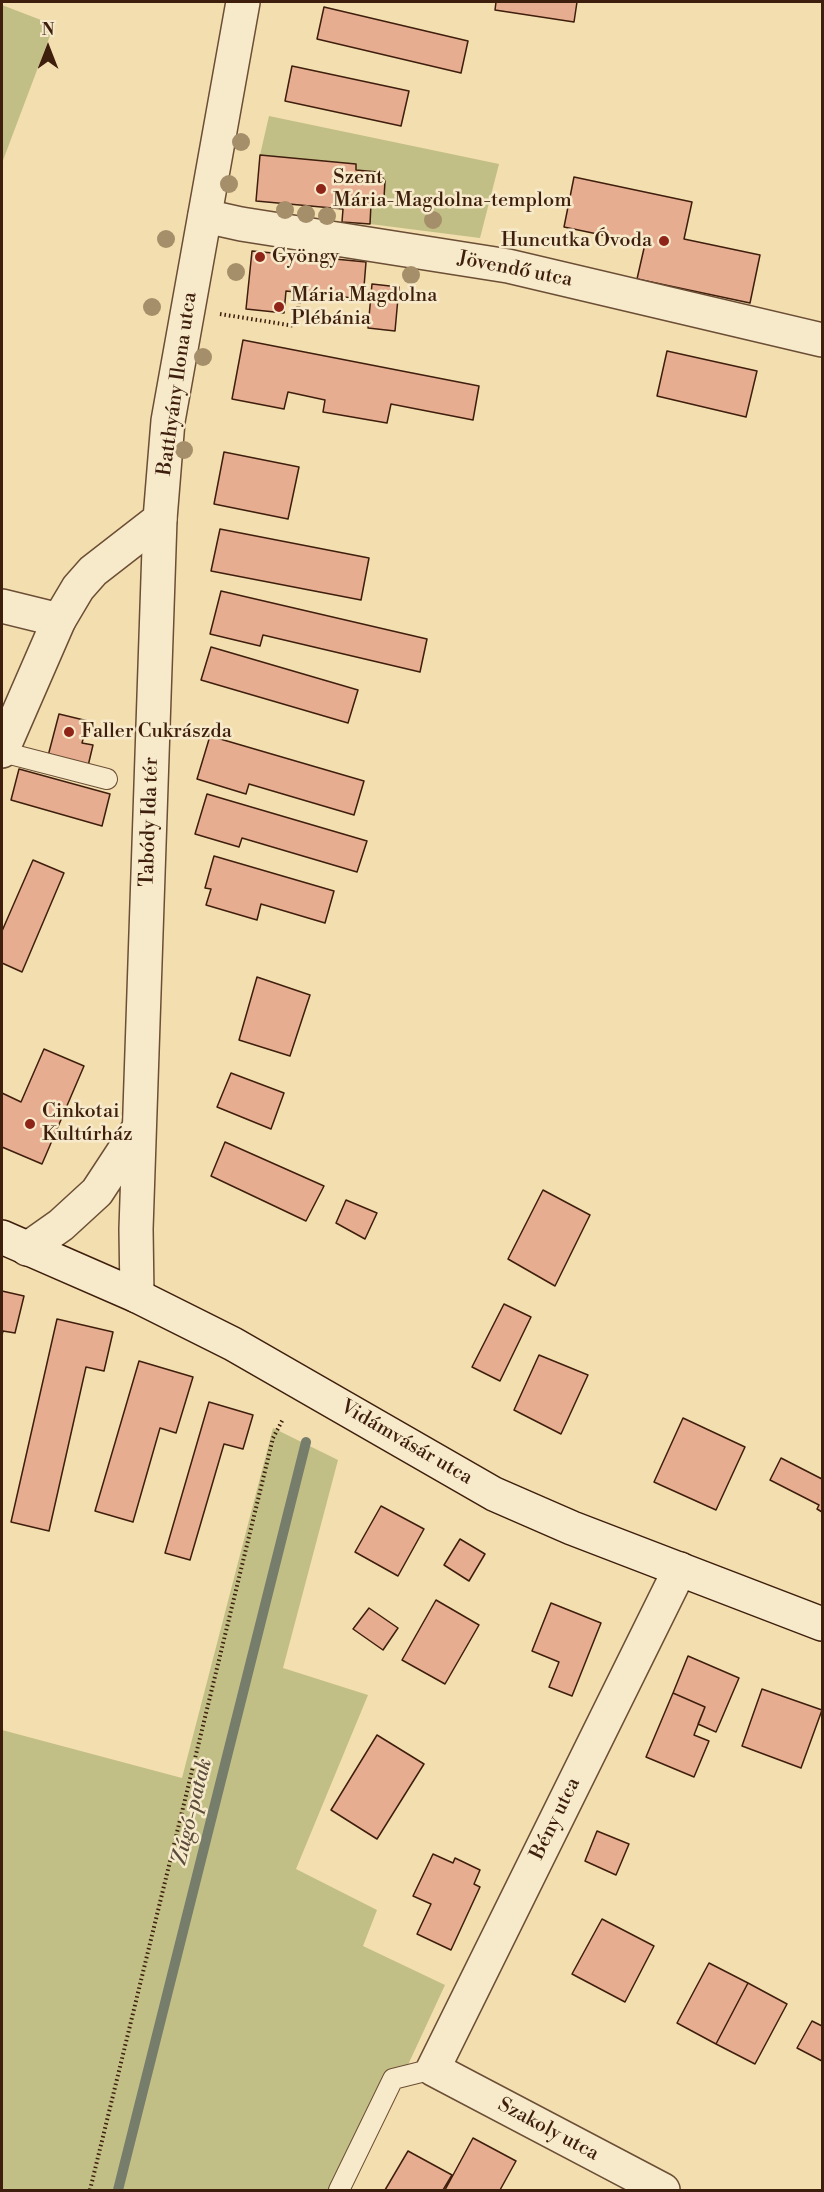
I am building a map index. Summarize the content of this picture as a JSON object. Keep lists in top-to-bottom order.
{
  "streets": {
    "street": [
      "Jövendő utca",
      "Batthyány Ilona utca",
      "Tabódy Ida tér",
      "Vidámvásár utca",
      "Bény utca",
      "Szakoly utca"
    ]
  },
  "crossings": [
    ["Jövendő utca", "Batthyány Ilona utca"],
    ["Batthyány Ilona utca", "Tabódy Ida tér"],
    ["Tabódy Ida tér", "Vidámvásár utca"],
    ["Vidámvásár utca", "Bény utca"],
    ["Bény utca", "Szakoly utca"]
  ],
  "water": ["Zúgó-patak"],
  "places": [
    "Szent Mária-Magdolna-templom",
    "Huncutka Óvoda",
    "Gyöngy",
    "Mária Magdolna Plébánia",
    "Faller Cukrászda",
    "Cinkotai Kultúrház"
  ],
  "north": "top"
}
